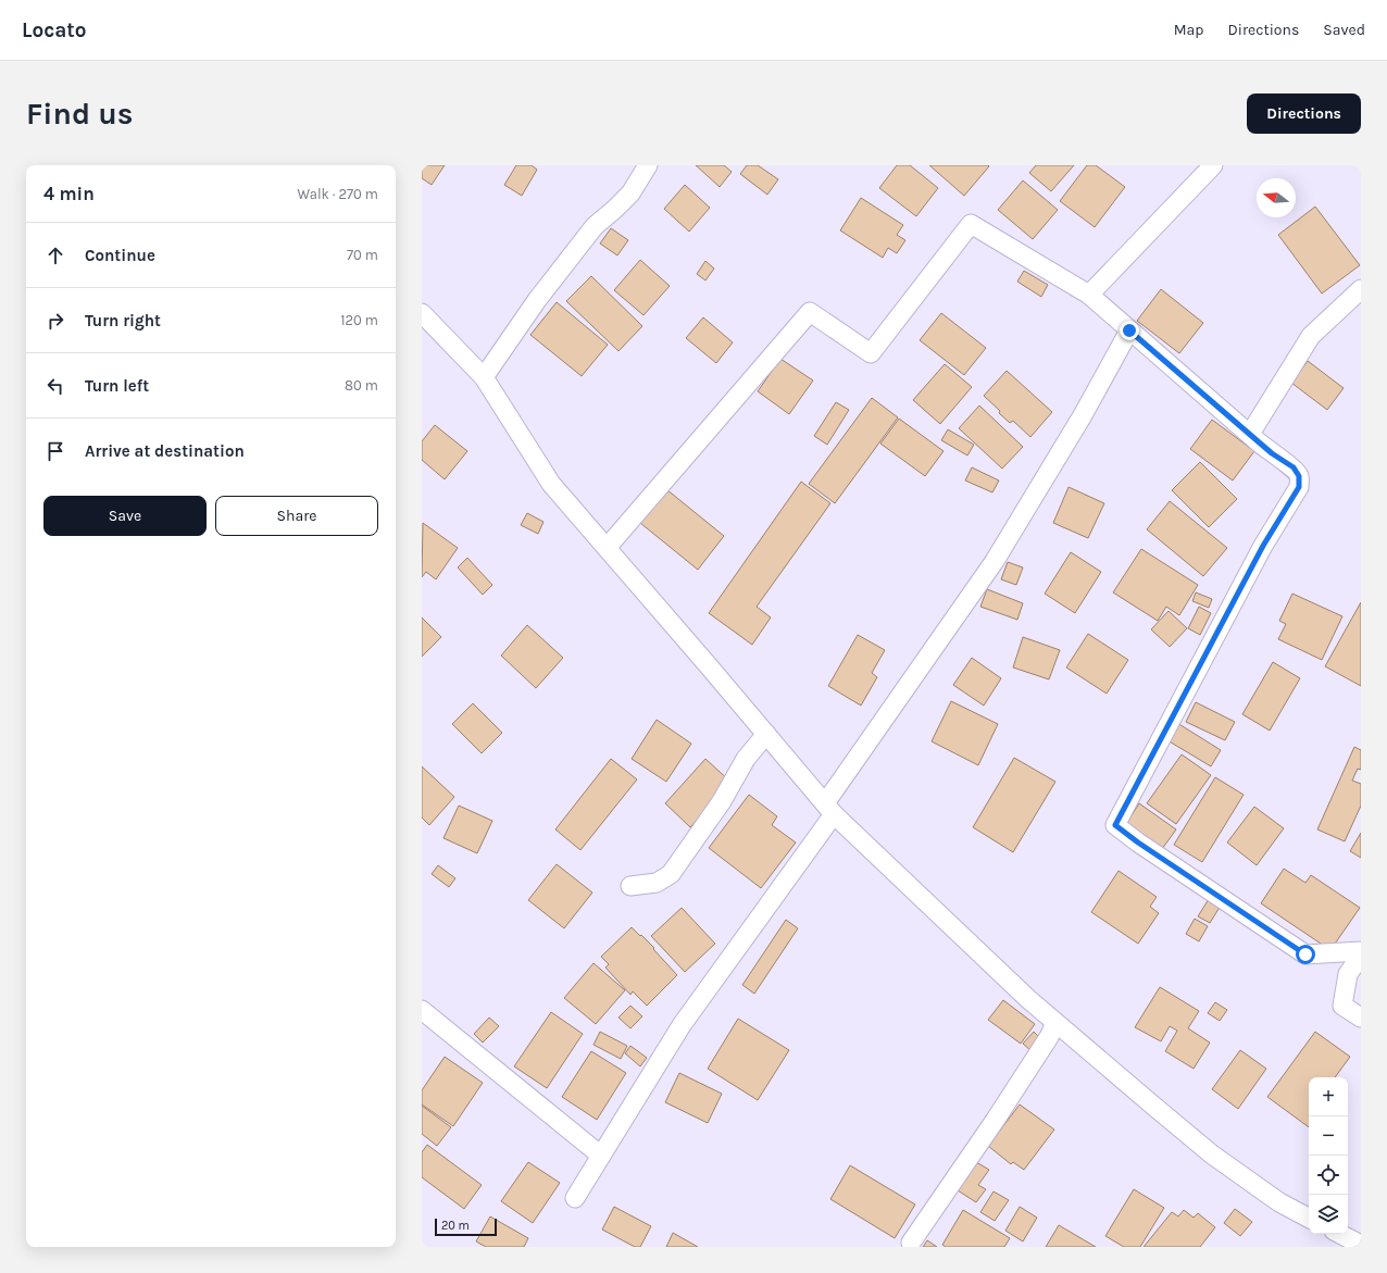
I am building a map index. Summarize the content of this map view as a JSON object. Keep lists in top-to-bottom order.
{
  "scale_bar": "20 m",
  "north": "left",
  "page": {
    "header": "Locato",
    "nav": ["Map", "Directions", "Saved"],
    "buttons": [
      "Directions",
      ["Save", "Share"]
    ],
    "title": "Find us",
    "heading": ["4 min", "Walk · 270 m"],
    "list": [
      ["Continue", "70 m"],
      ["Turn right", "120 m"],
      ["Turn left", "80 m"],
      "Arrive at destination"
    ],
    "map_buttons": ["+", "−"],
    "scale": "20 m"
  }
}
